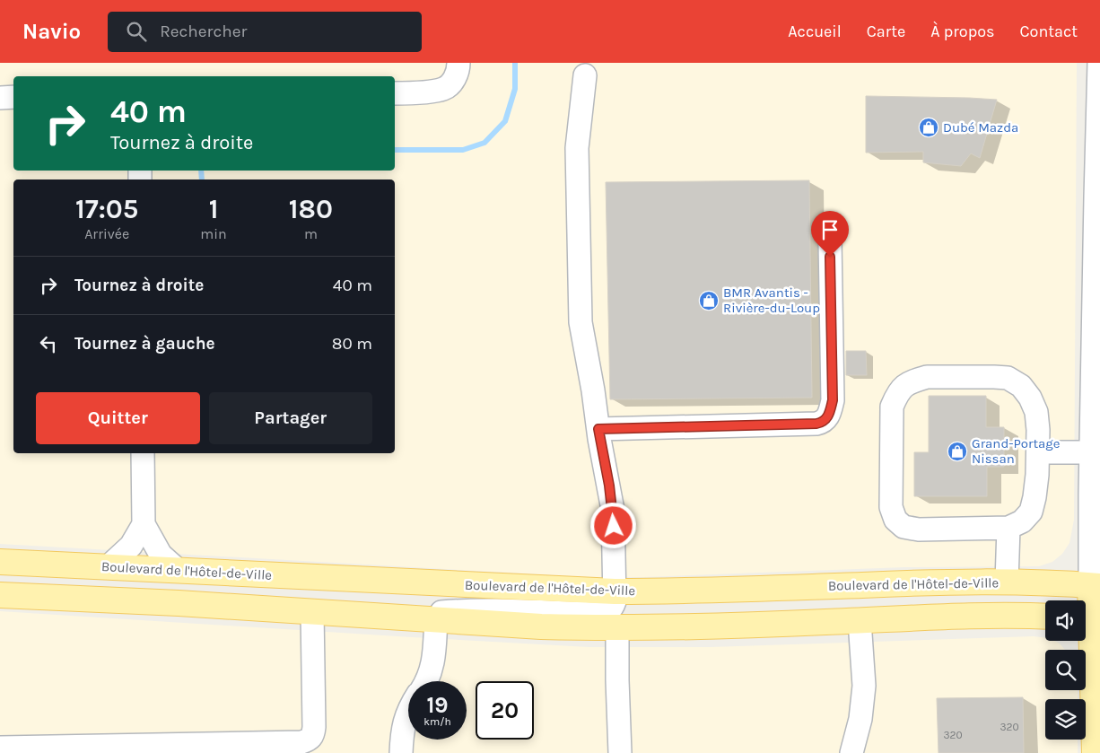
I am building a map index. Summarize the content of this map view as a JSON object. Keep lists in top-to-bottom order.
{
  "streets": {
    "main road": ["Boulevard de l'Hôtel-de-Ville"]
  },
  "places": {
    "shop": ["Dubé Mazda", "BMR Avantis - Rivière-du-Loup", "Grand-Portage Nissan"]
  },
  "house_numbers": ["320", "320"],
  "page": {
    "header": "Navio",
    "search": "Rechercher",
    "nav": [
      "Accueil",
      "Carte",
      "À propos",
      "Contact"
    ],
    "turn": ["40 m", "Tournez à droite"],
    "eta": [
      "17:05",
      "Arrivée",
      "1",
      "min",
      "180",
      "m"
    ],
    "list": [
      {
        "name": "Tournez à droite",
        "value": "40 m"
      },
      {
        "name": "Tournez à gauche",
        "value": "80 m"
      }
    ],
    "buttons": ["Quitter", "Partager"],
    "speed": "19 km/h",
    "limit": "20"
  }
}
